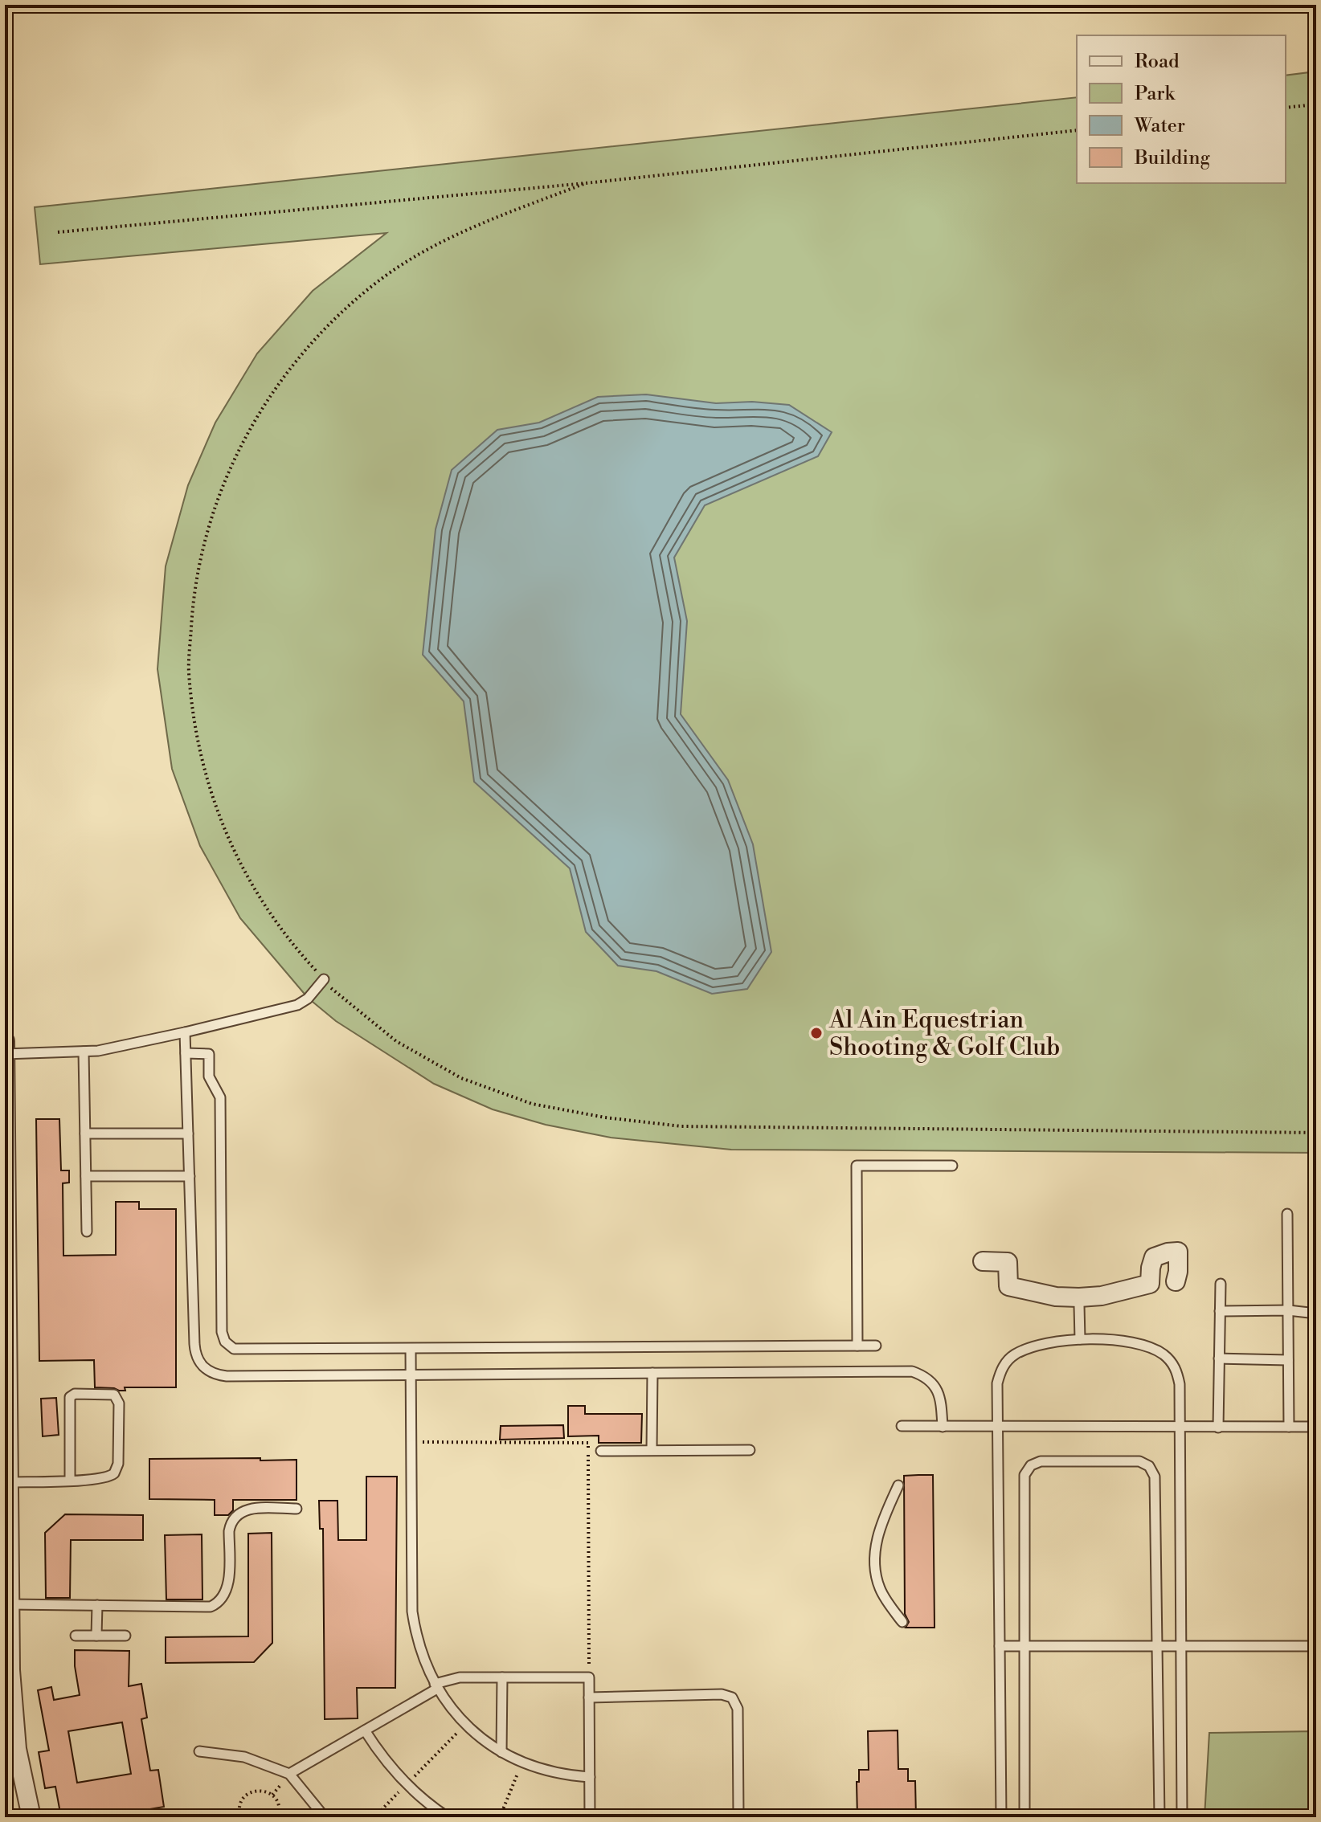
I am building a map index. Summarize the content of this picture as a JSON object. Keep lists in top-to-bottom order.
{
  "places": ["Al Ain Equestrian Shooting & Golf Club"],
  "legend": [
    "Road",
    "Park",
    "Water",
    "Building"
  ]
}
